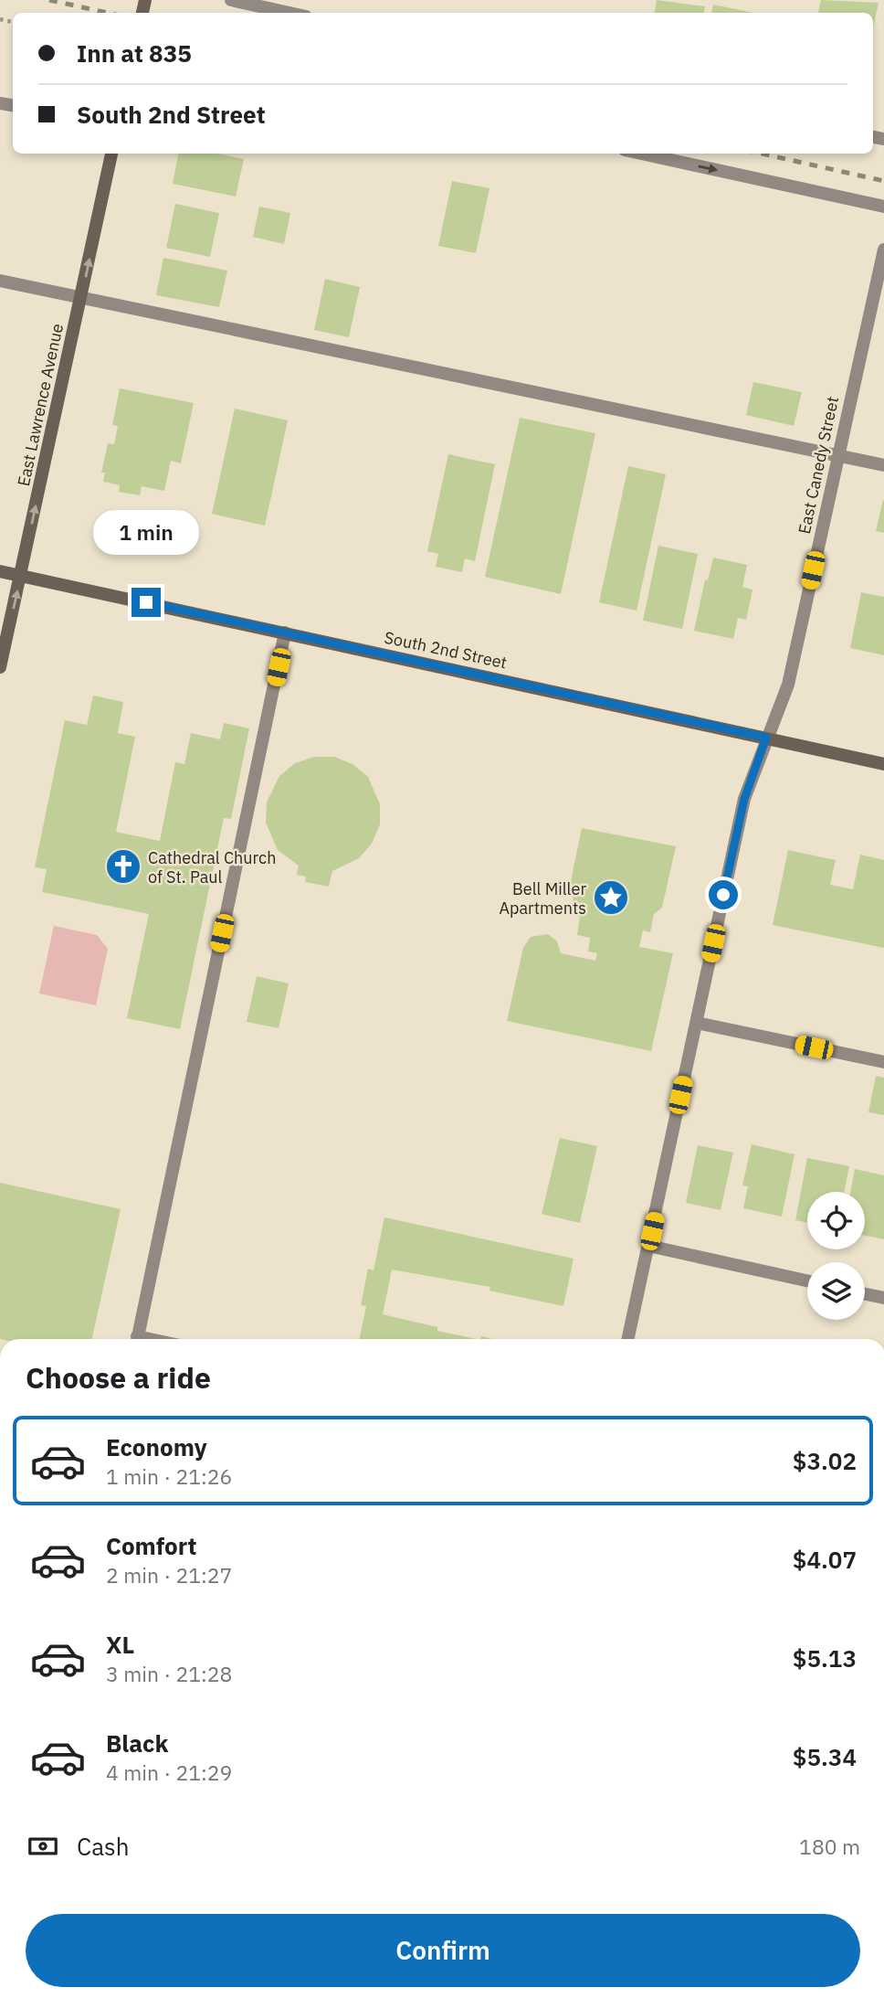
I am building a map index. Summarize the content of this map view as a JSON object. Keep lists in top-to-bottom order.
{
  "streets": {
    "main road": ["East Lawrence Avenue", "South 2nd Street"],
    "street": ["East Canedy Street"]
  },
  "crossings": [
    ["East Lawrence Avenue", "South 2nd Street"],
    ["East Canedy Street", "South 2nd Street"]
  ],
  "one_way": ["East Lawrence Avenue"],
  "places": {
    "church": ["Cathedral Church of St. Paul"],
    "place": ["Bell Miller Apartments"]
  },
  "page": {
    "banner": ["Inn at 835", "South 2nd Street"],
    "bubble": "1 min",
    "heading": "Choose a ride",
    "list": [
      {
        "name": "Economy",
        "note": "1 min · 21:26",
        "value": "$3.02"
      },
      {
        "name": "Comfort",
        "note": "2 min · 21:27",
        "value": "$4.07"
      },
      {
        "name": "XL",
        "note": "3 min · 21:28",
        "value": "$5.13"
      },
      {
        "name": "Black",
        "note": "4 min · 21:29",
        "value": "$5.34"
      }
    ],
    "pay": ["Cash", "180 m"],
    "buttons": "Confirm"
  }
}
